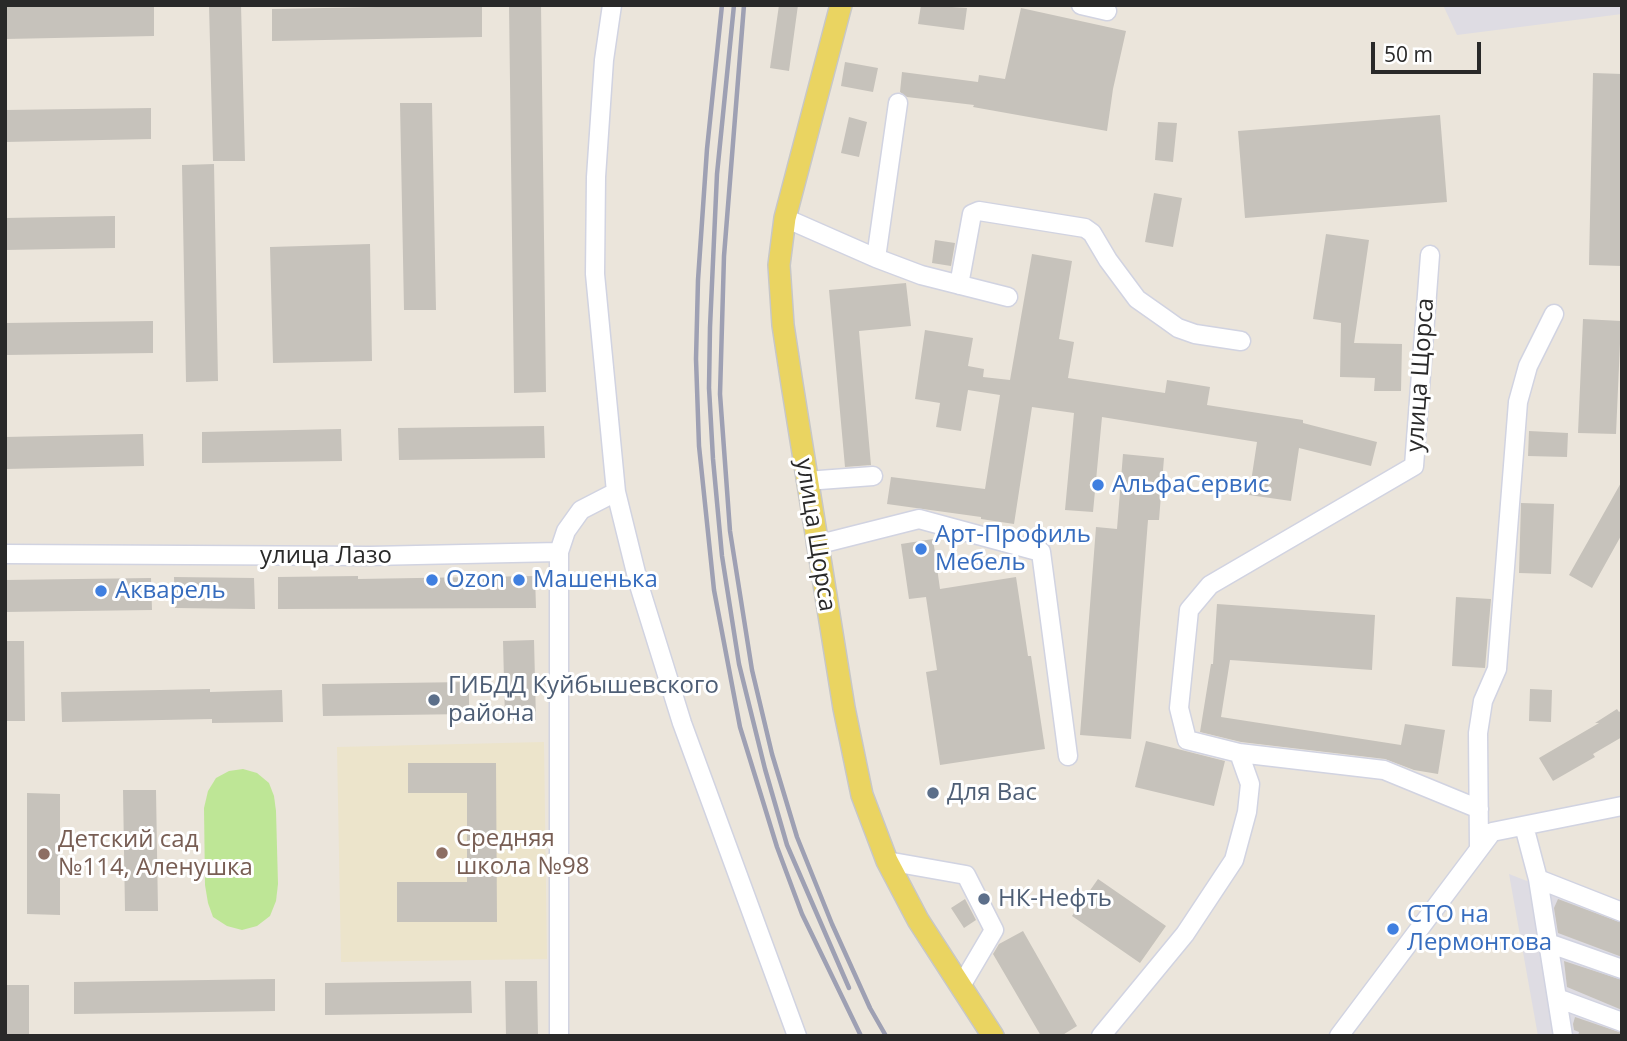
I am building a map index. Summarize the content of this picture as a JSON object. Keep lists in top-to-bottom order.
{
  "streets": {
    "main road": ["улица Щорса"],
    "street": ["улица Лазо"]
  },
  "places": [
    "АльфаСервис",
    "Арт-Профиль Мебель",
    "Ozon",
    "Машенька",
    "Акварель",
    "ГИБДД Куйбышевского района",
    "Для Вас",
    "Средняя школа №98",
    "Детский сад №114, Аленушка",
    "НК-Нефть",
    "СТО на Лермонтова"
  ],
  "scale_bar": "50 m"
}
